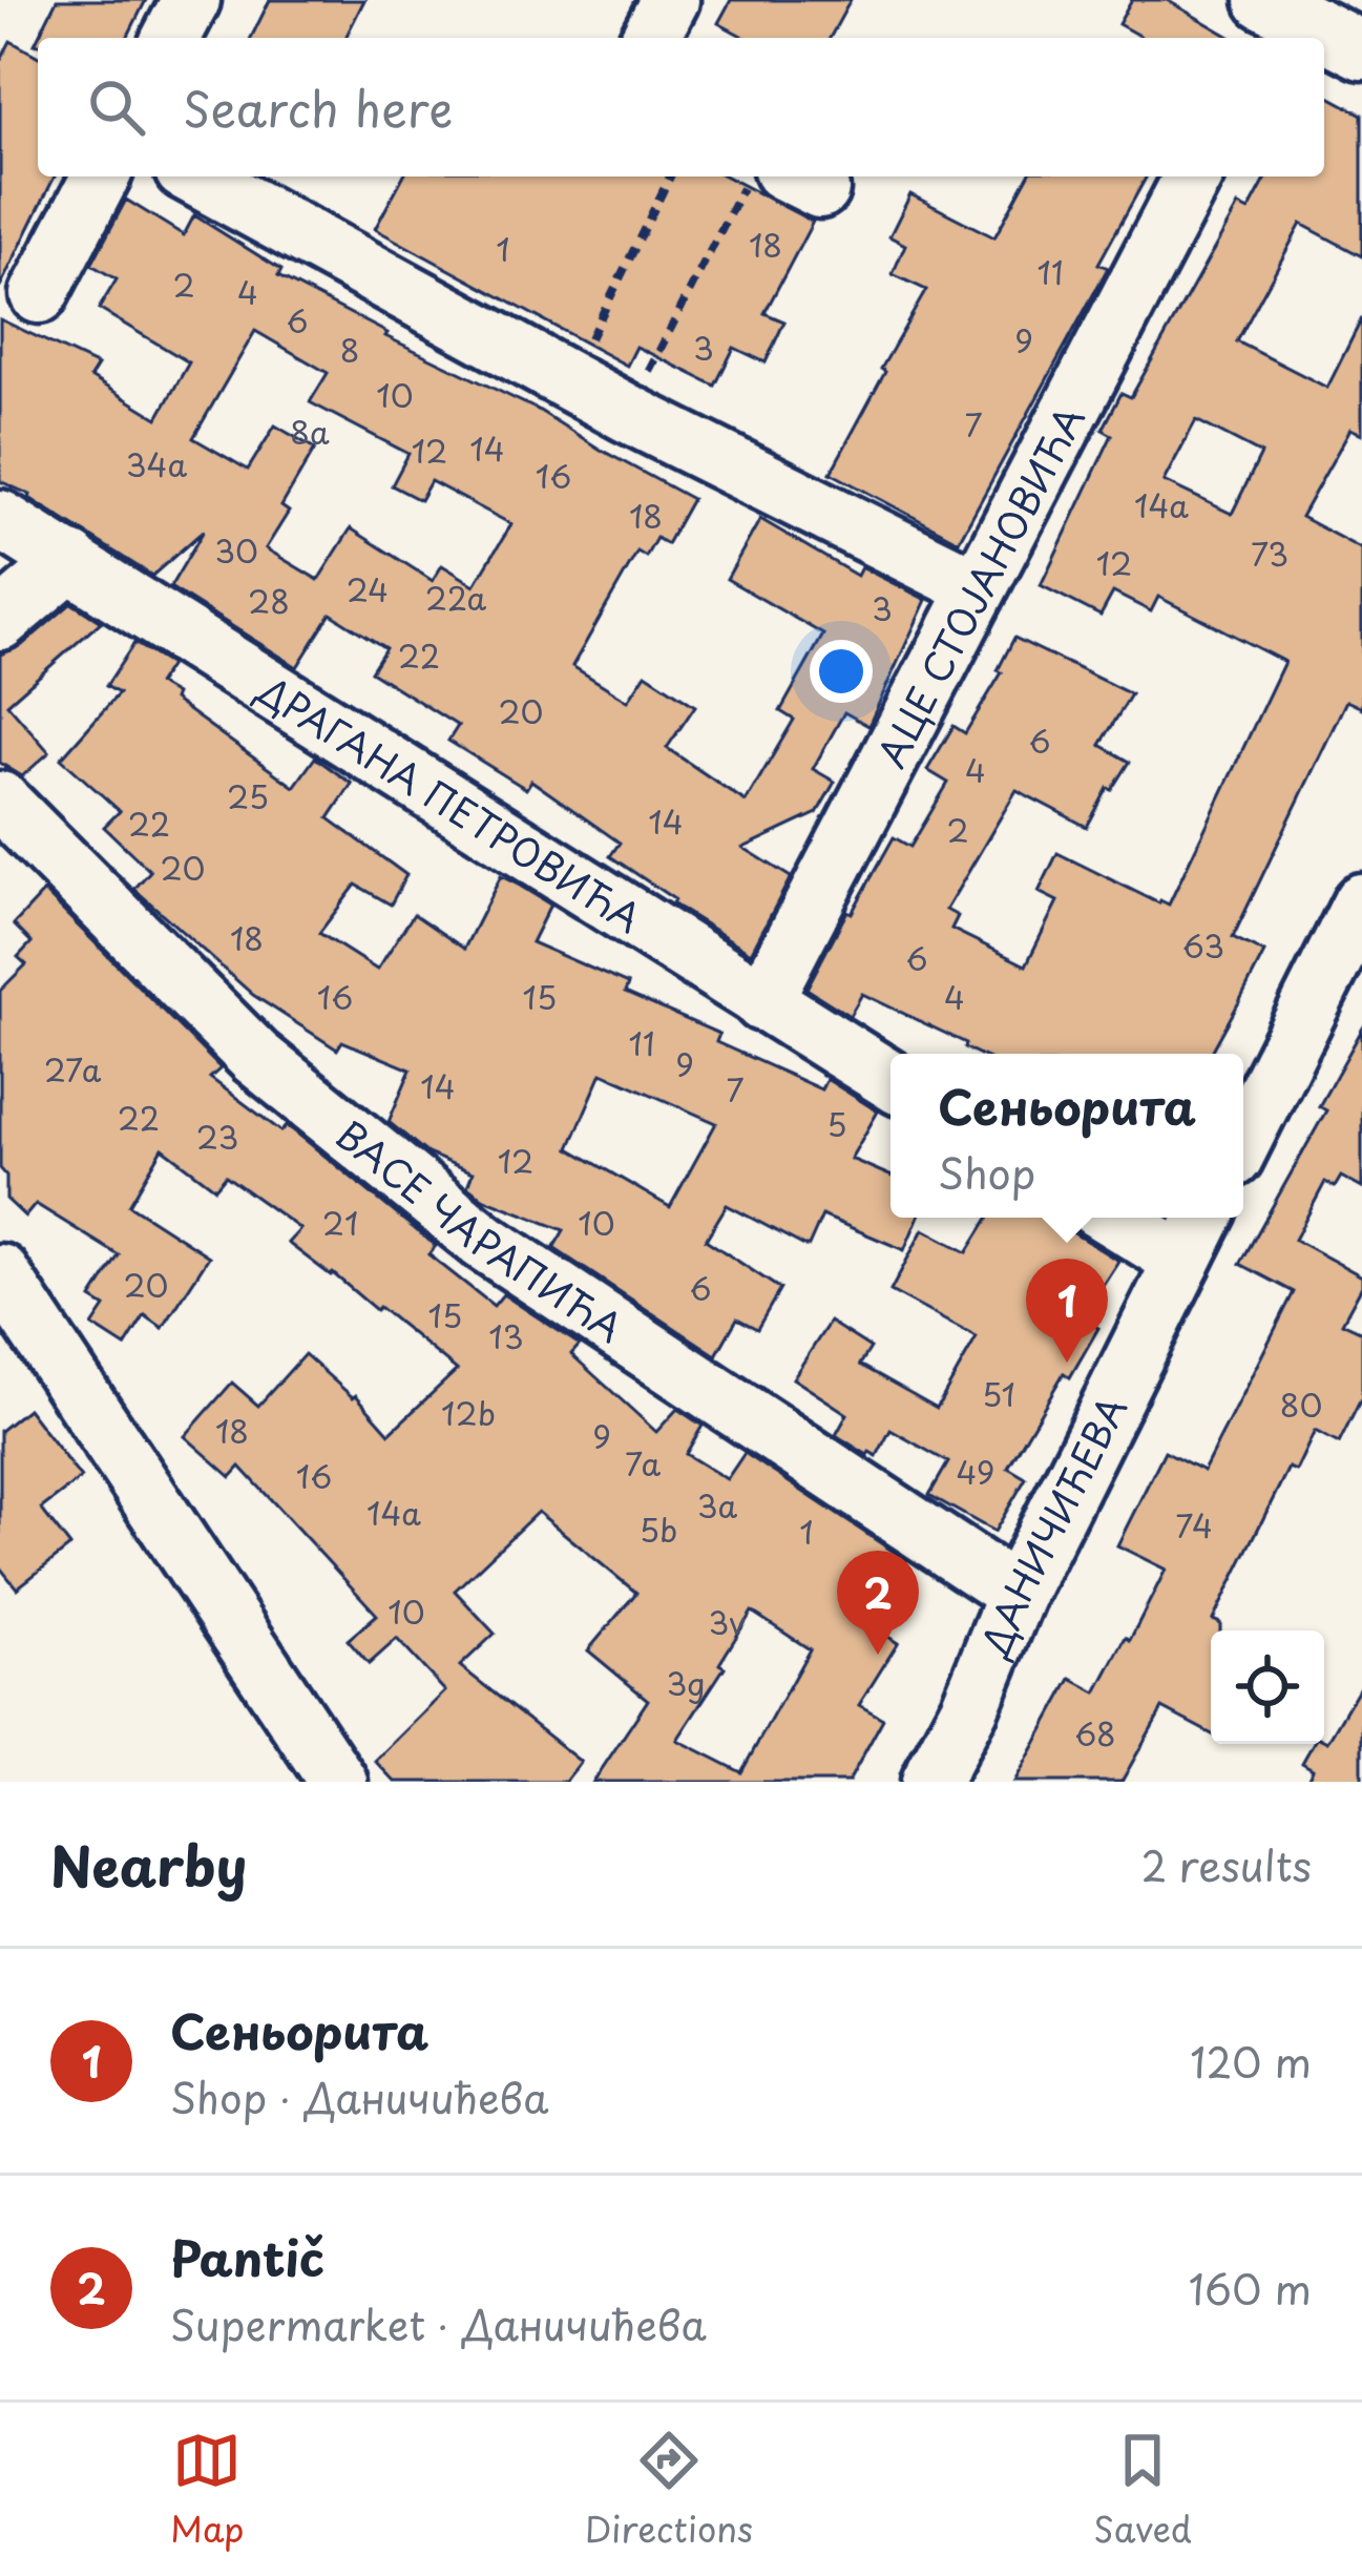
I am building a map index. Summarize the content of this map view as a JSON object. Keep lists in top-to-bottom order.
{
  "streets": {
    "street": [
      "АЦЕ СТОЈАНОВИЋА",
      "ДРАГАНА ПЕТРОВИЋА",
      "ВАСЕ ЧАРАПИЋА",
      "ДАНИЧИЋЕВА"
    ]
  },
  "crossings": [
    ["АЦЕ СТОЈАНОВИЋА", "ДРАГАНА ПЕТРОВИЋА"],
    ["ВАСЕ ЧАРАПИЋА", "ДАНИЧИЋЕВА"]
  ],
  "house_numbers": [
    "18",
    "1",
    "11",
    "2",
    "4",
    "6",
    "9",
    "3",
    "8",
    "10",
    "7",
    "8a",
    "14",
    "12",
    "34a",
    "16",
    "14a",
    "18",
    "30",
    "73",
    "12",
    "24",
    "22a",
    "28",
    "3",
    "22",
    "20",
    "6",
    "4",
    "25",
    "14",
    "22",
    "2",
    "20",
    "18",
    "63",
    "6",
    "16",
    "15",
    "4",
    "11",
    "9",
    "27a",
    "14",
    "7",
    "22",
    "5",
    "23",
    "12",
    "21",
    "10",
    "20",
    "6",
    "15",
    "13",
    "51",
    "80",
    "12b",
    "18",
    "9",
    "7a",
    "49",
    "16",
    "3a",
    "14a",
    "74",
    "5b",
    "1",
    "10",
    "3v",
    "3g",
    "68"
  ],
  "page": {
    "search": "Search here",
    "popup": ["Сеньорита", "Shop"],
    "pins": ["1", "2"],
    "heading": ["Nearby", "2 results"],
    "list": [
      {
        "mark": "1",
        "name": "Сеньорита",
        "note": "Shop · Даничићева",
        "value": "120 m"
      },
      {
        "mark": "2",
        "name": "Pantič",
        "note": "Supermarket · Даничићева",
        "value": "160 m"
      }
    ],
    "nav": ["Map", "Directions", "Saved"]
  }
}
